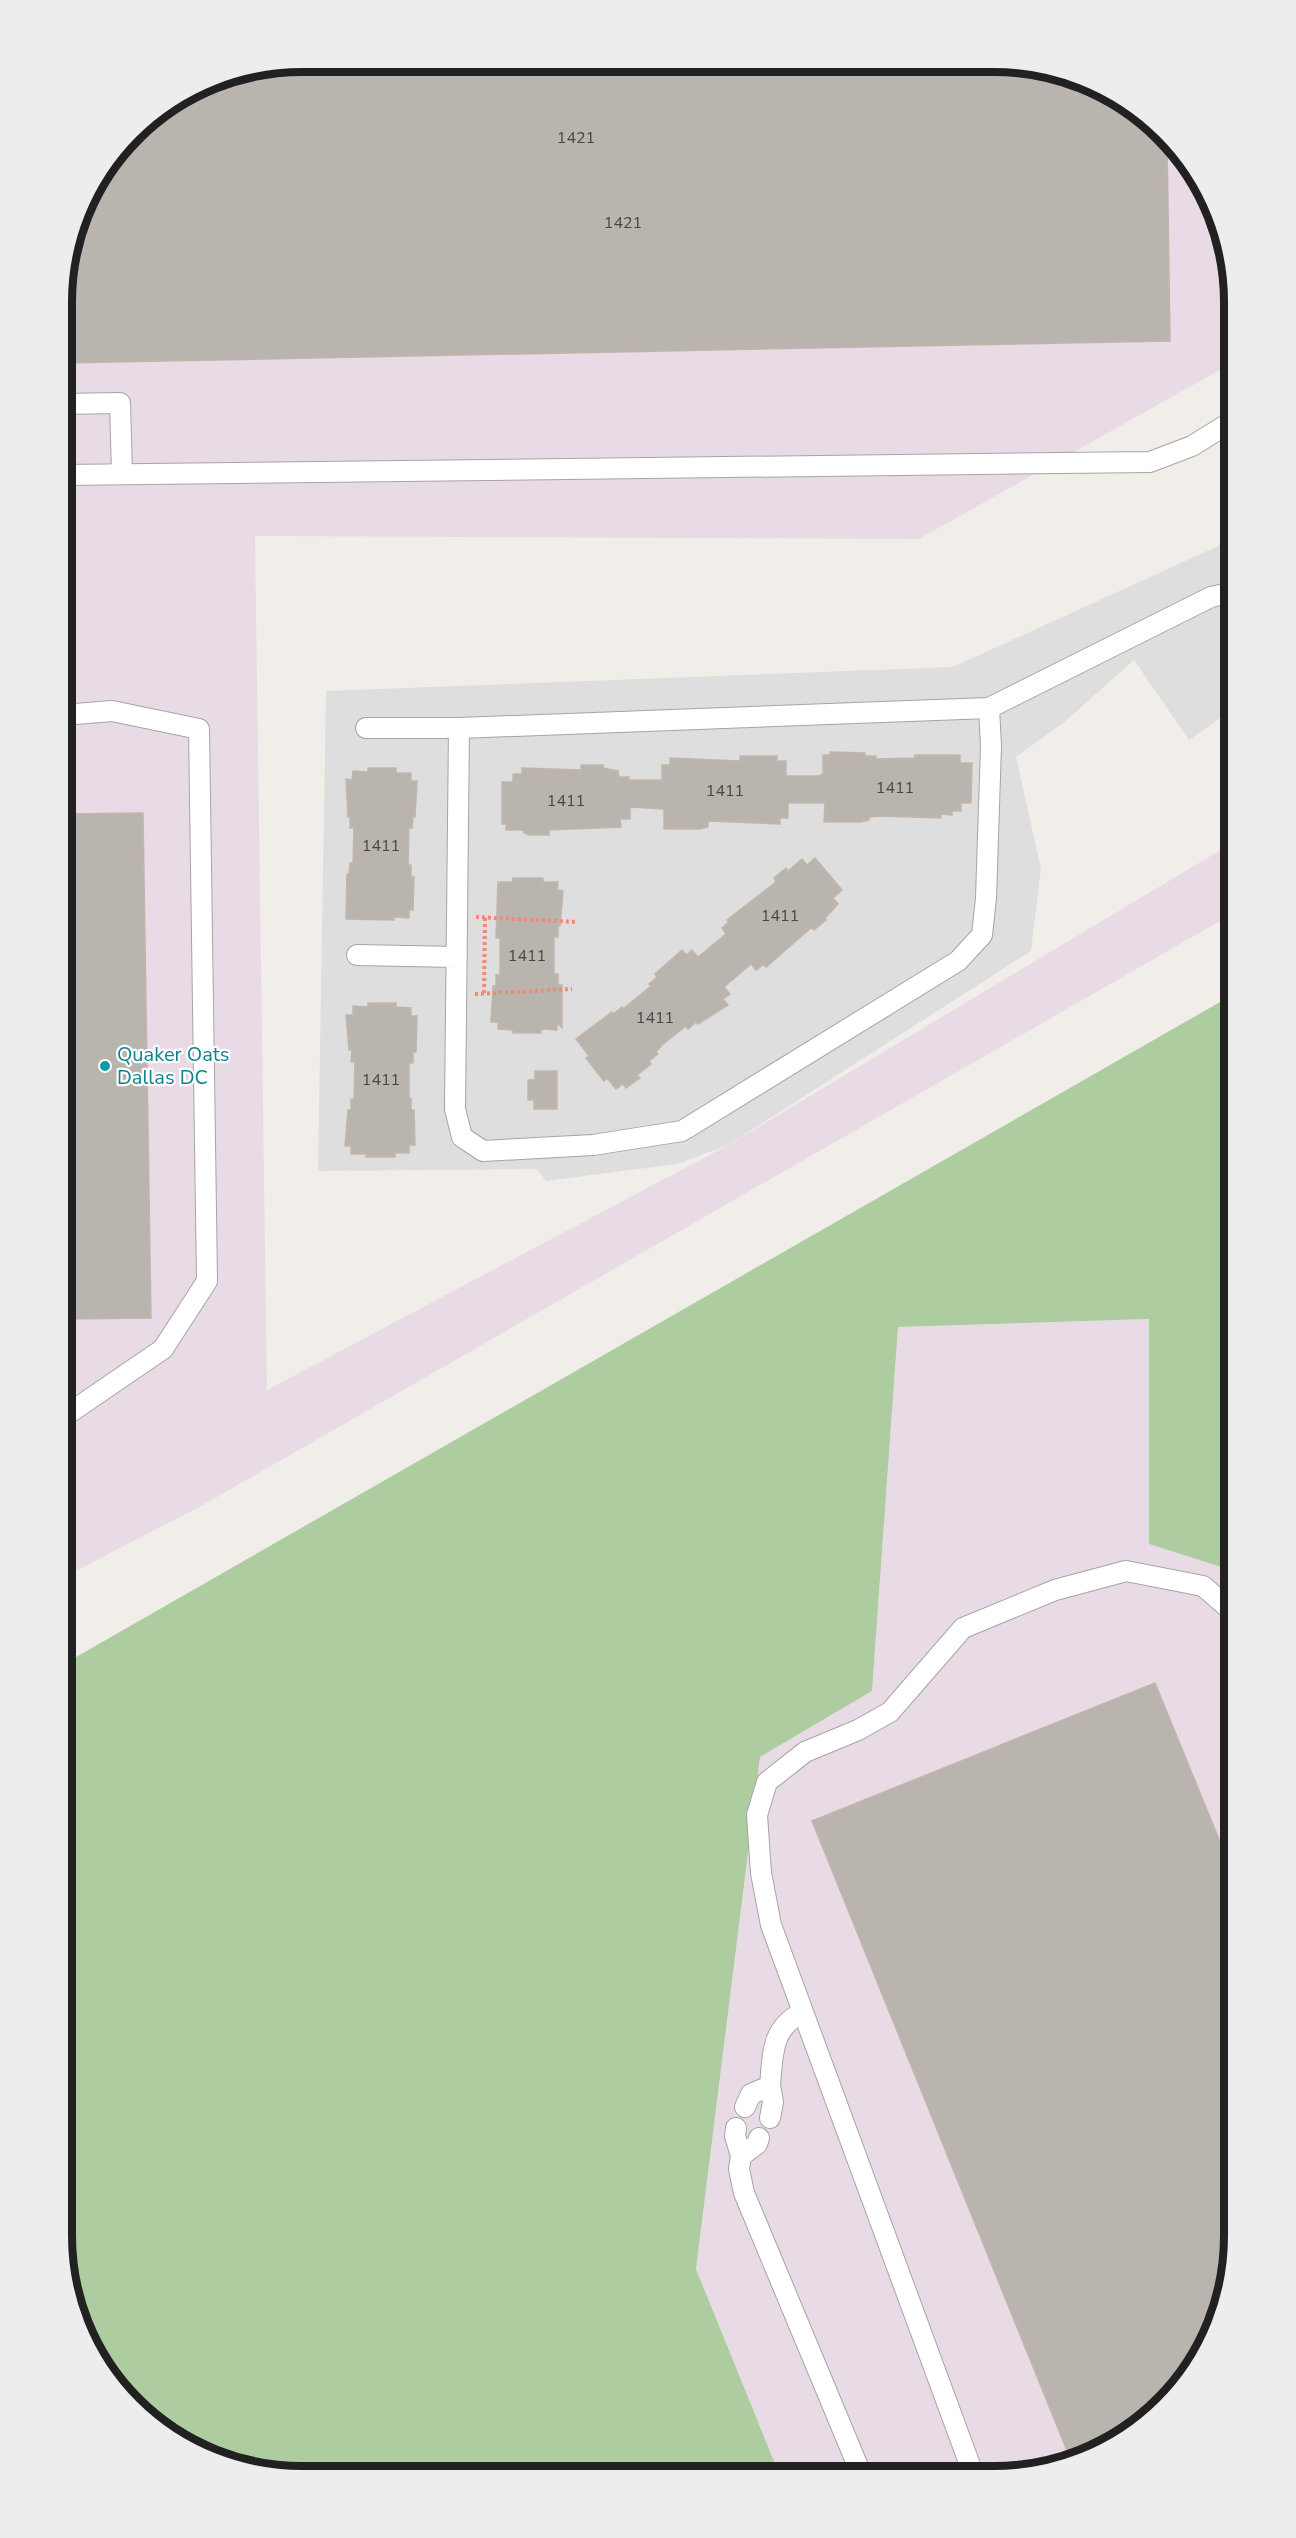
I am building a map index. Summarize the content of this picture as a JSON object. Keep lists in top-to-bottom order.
{
  "places": ["Quaker Oats Dallas DC"],
  "house_numbers": [
    "1421",
    "1421",
    "1411",
    "1411",
    "1411",
    "1411",
    "1411",
    "1411",
    "1411",
    "1411"
  ]
}
